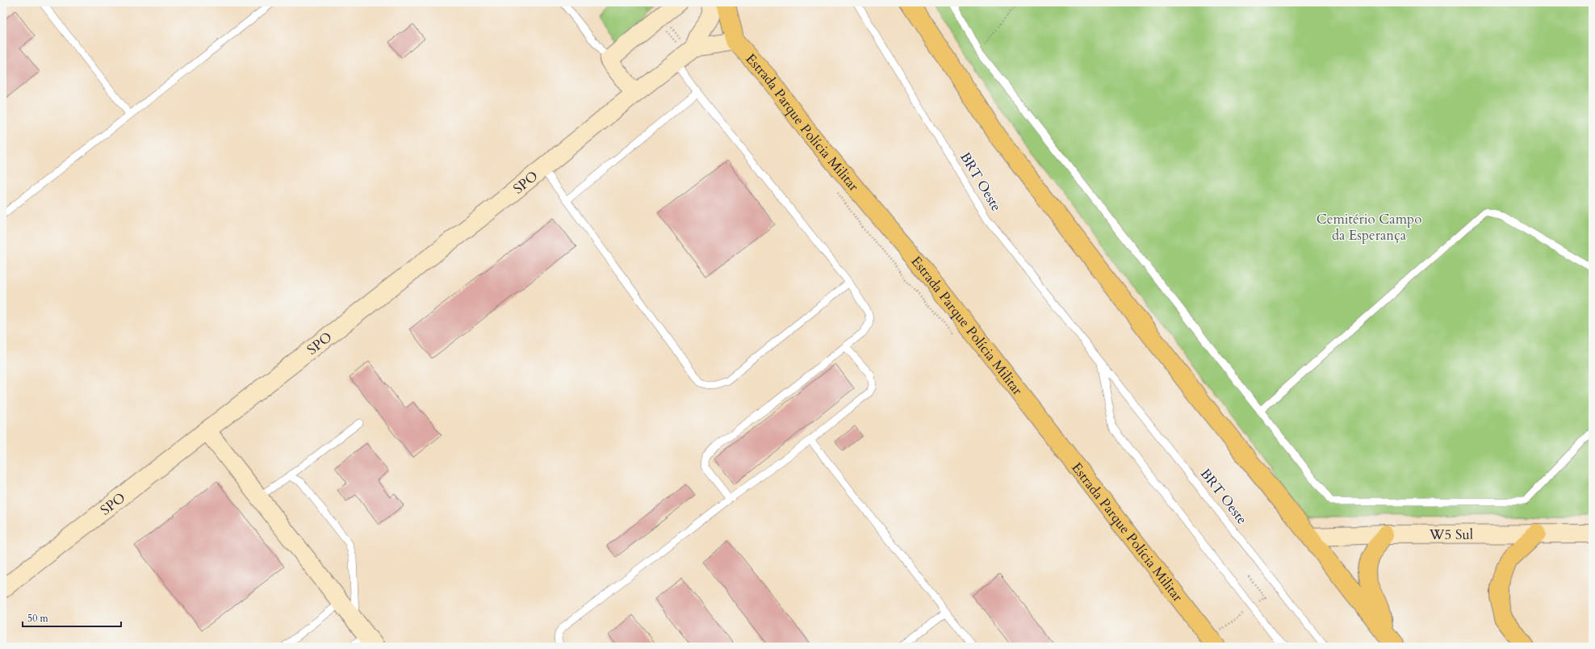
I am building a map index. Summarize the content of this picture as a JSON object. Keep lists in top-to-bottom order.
{
  "streets": {
    "main road": ["Estrada Parque Polícia Militar"],
    "street": ["SPO", "W5 Sul"],
    "lane": ["BRT Oeste"]
  },
  "parks": ["Cemitério Campo da Esperança"],
  "scale_bar": "50 m"
}
